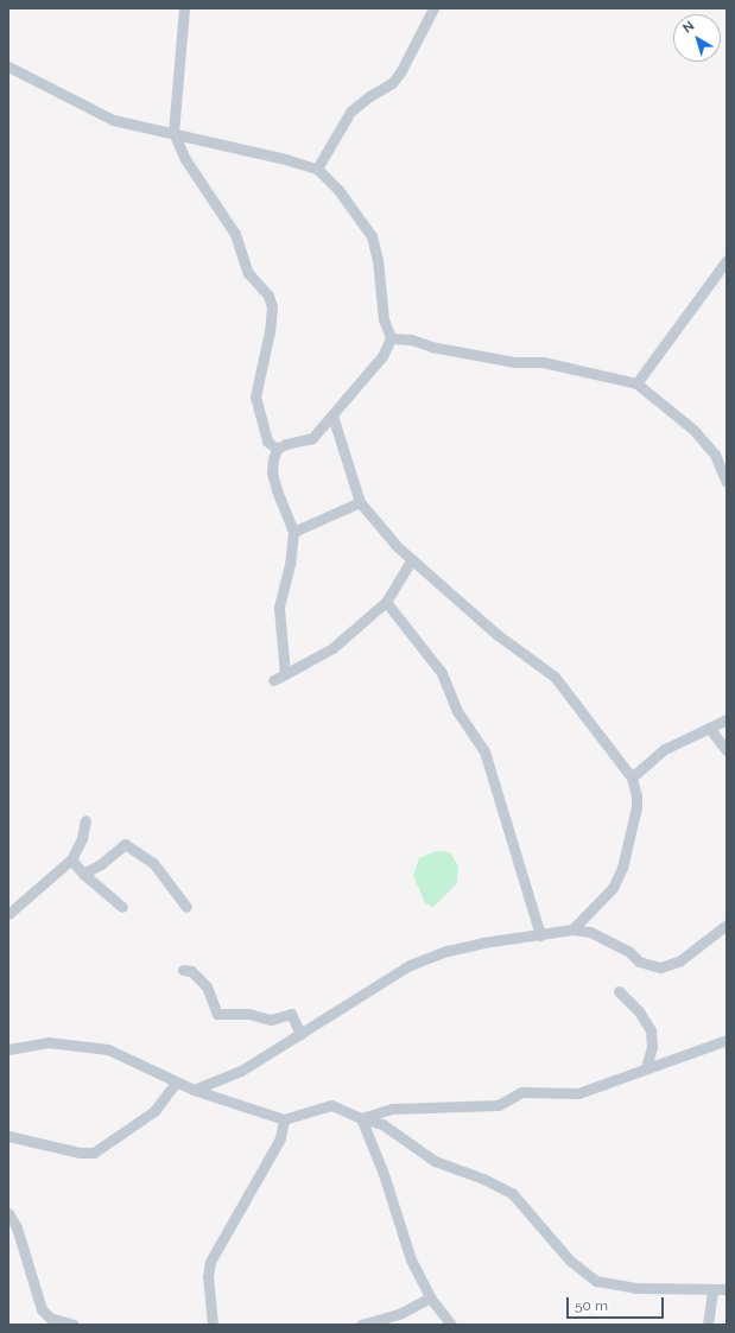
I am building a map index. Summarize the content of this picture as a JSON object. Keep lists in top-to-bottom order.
{
  "scale_bar": "50 m",
  "north": "top left"
}
